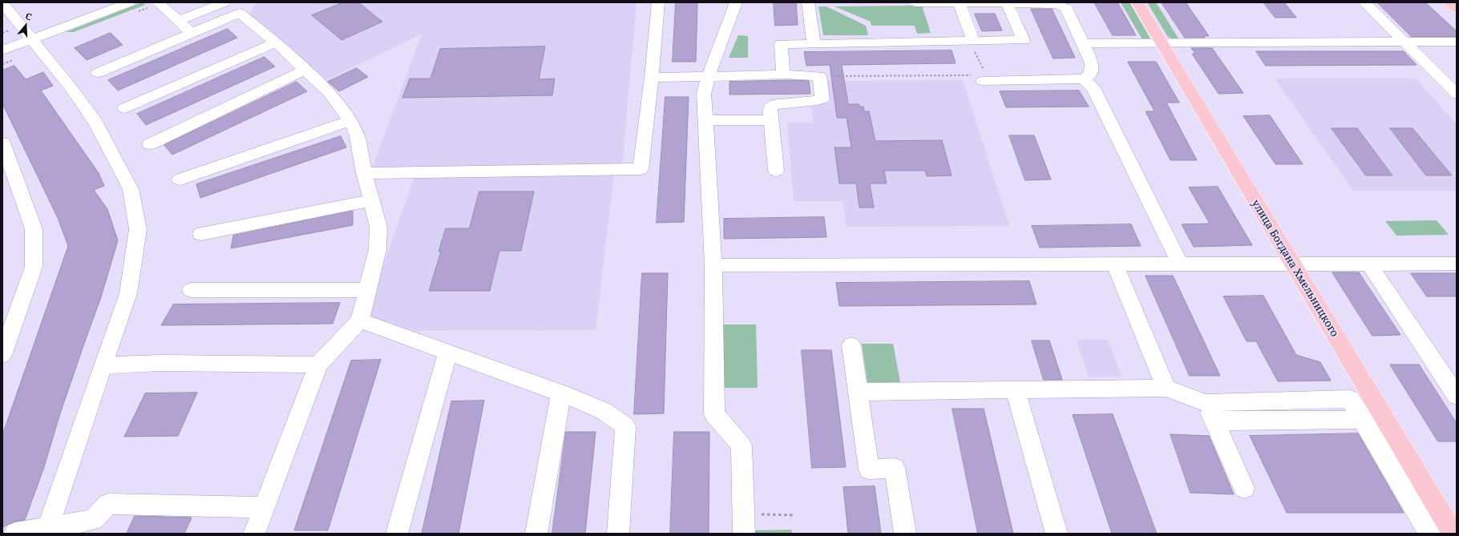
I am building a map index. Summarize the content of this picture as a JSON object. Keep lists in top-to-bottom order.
{
  "streets": {
    "main road": ["улица Богдана Хмельницкого"]
  },
  "north": "top"
}
